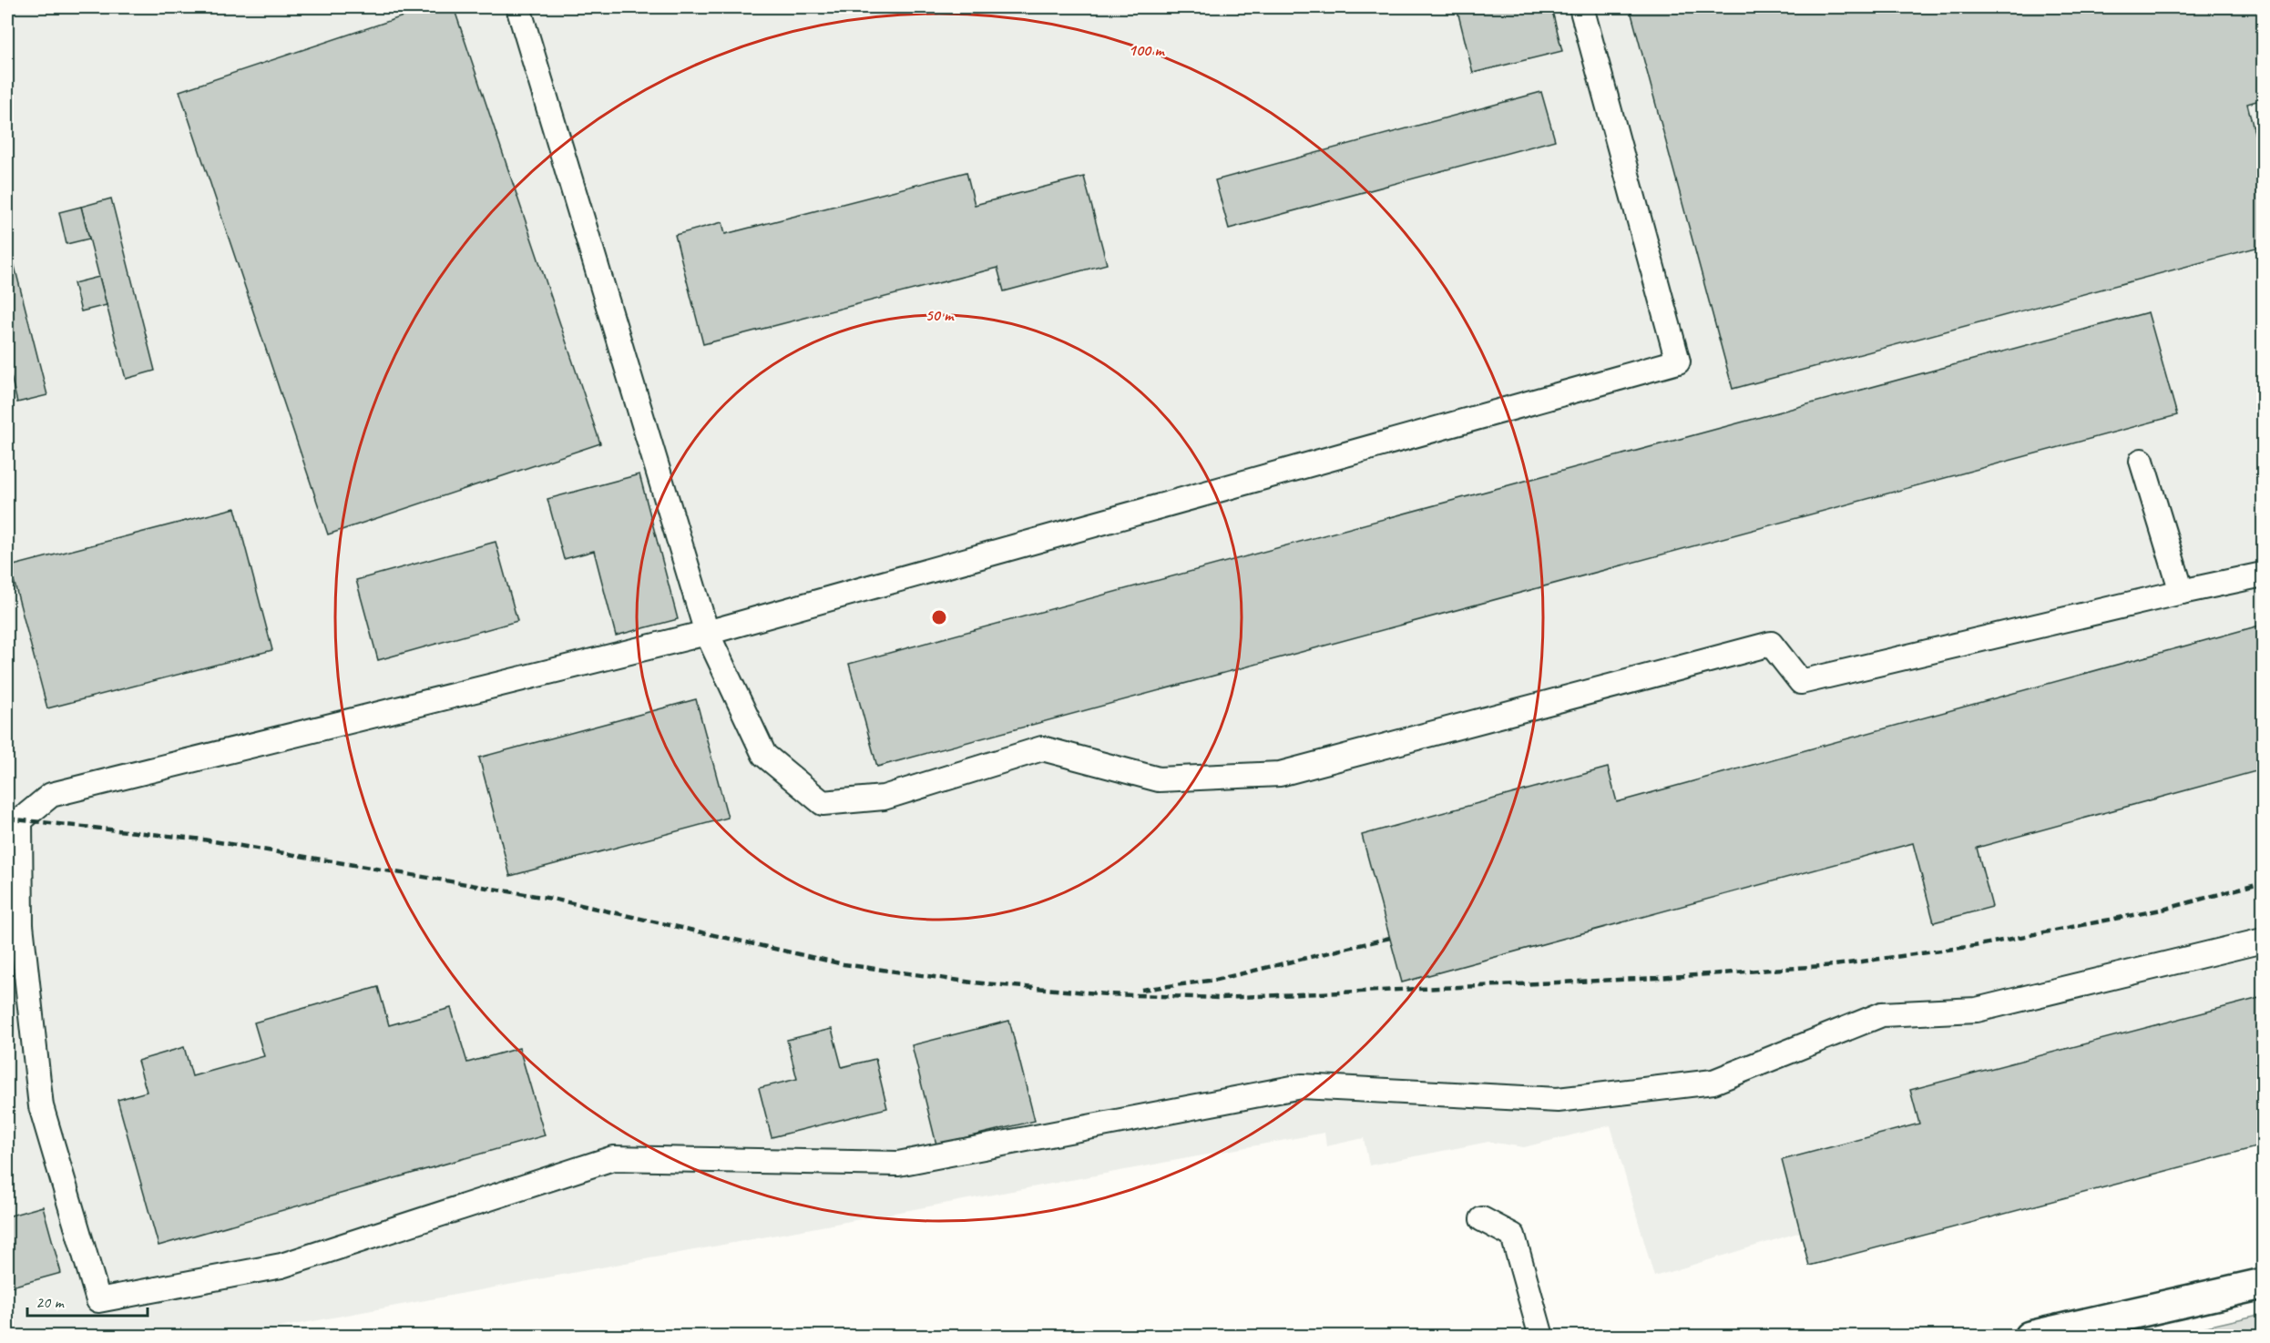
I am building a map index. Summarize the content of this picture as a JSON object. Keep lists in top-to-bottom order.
{
  "scale_bar": "20 m",
  "rings": ["100 m", "50 m"]
}
